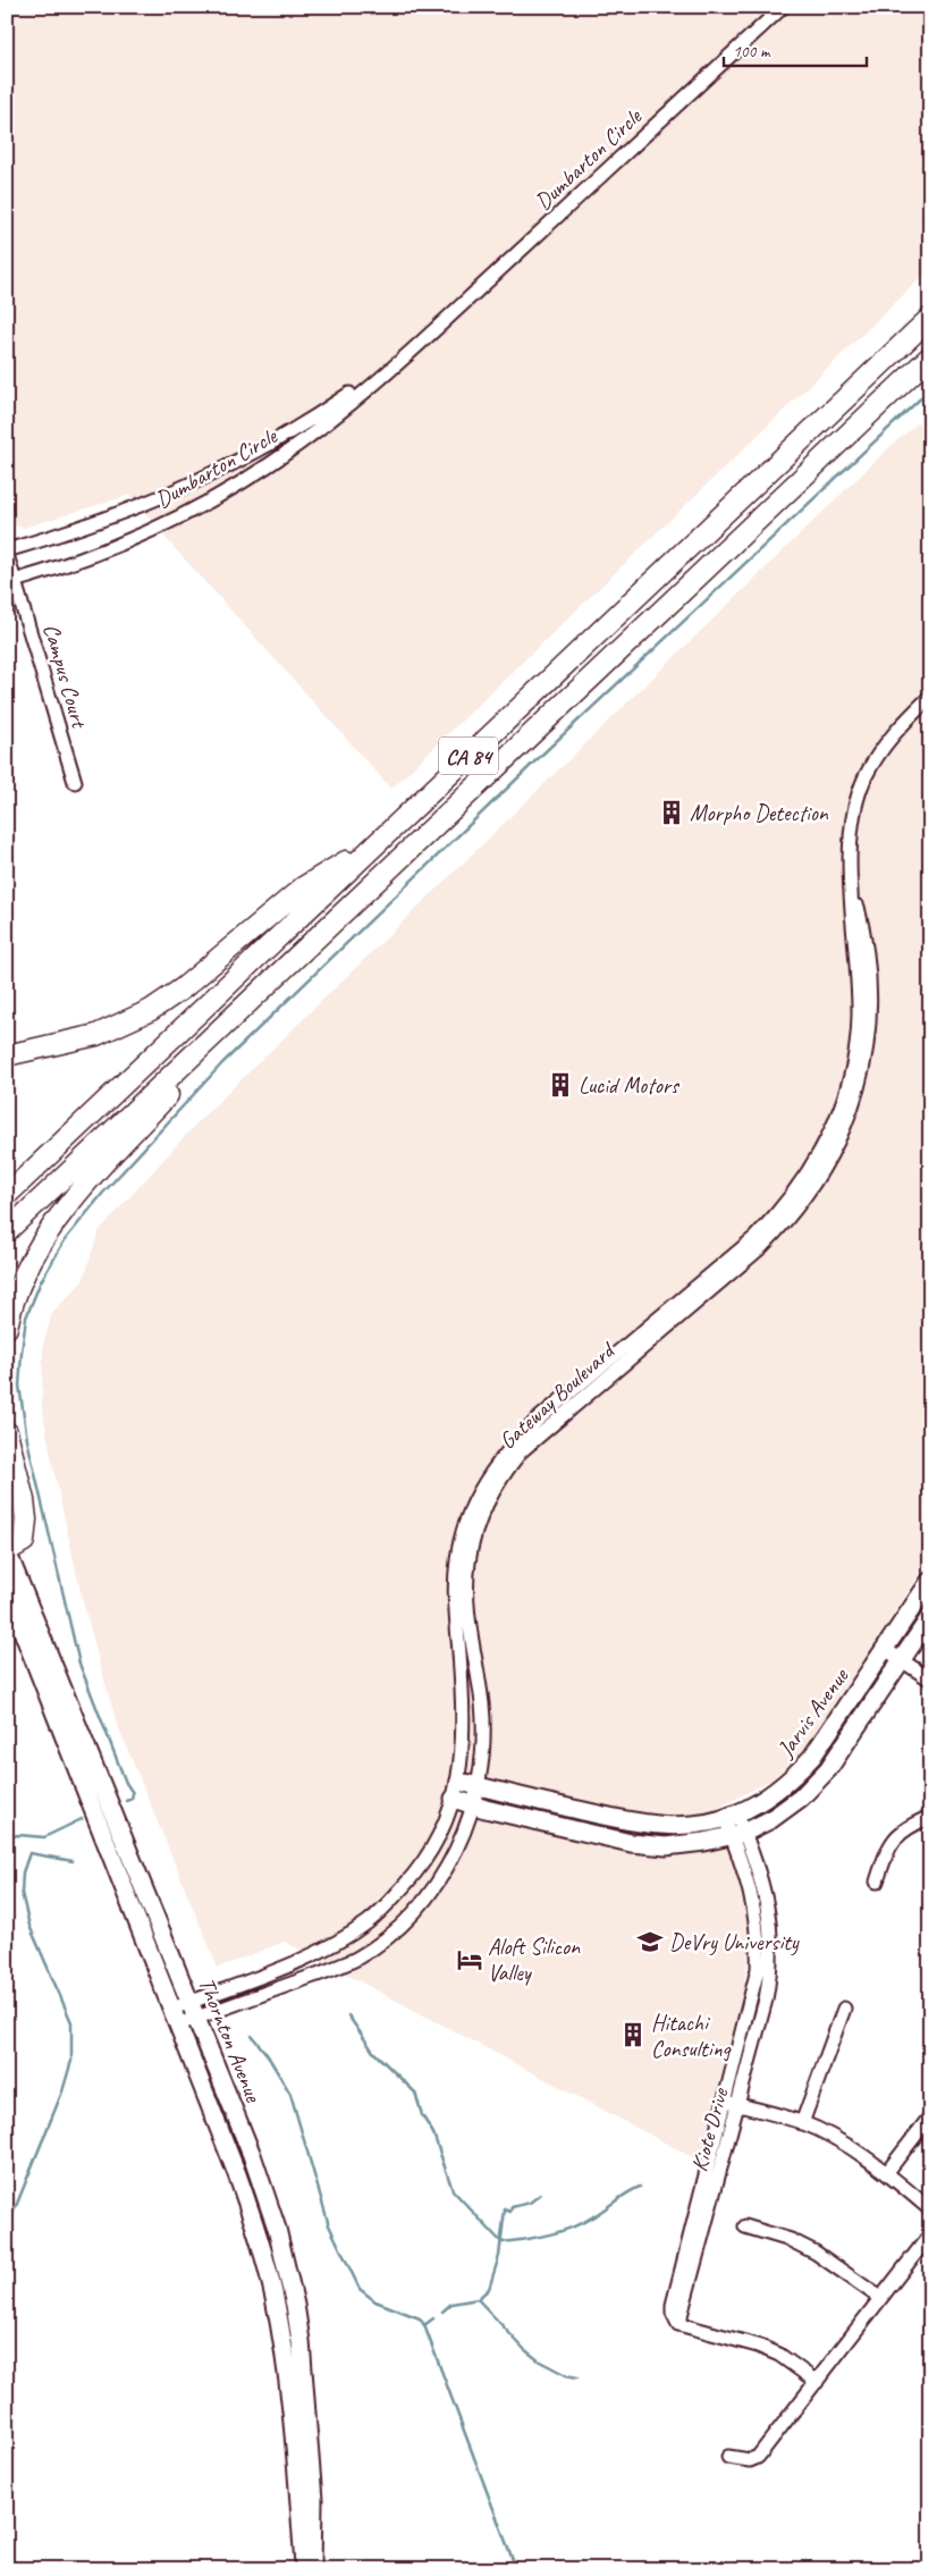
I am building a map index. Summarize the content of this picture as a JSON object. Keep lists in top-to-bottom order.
{
  "streets": {
    "highway": ["CA 84"],
    "main road": ["Jarvis Avenue", "Thornton Avenue"],
    "street": [
      "Dumbarton Circle",
      "Campus Court",
      "Gateway Boulevard",
      "Kiote Drive"
    ]
  },
  "crossings": [
    ["Dumbarton Circle", "Campus Court"],
    ["Gateway Boulevard", "Jarvis Avenue"],
    ["Gateway Boulevard", "Thornton Avenue"],
    ["Jarvis Avenue", "Kiote Drive"]
  ],
  "places": {
    "building": ["Morpho Detection", "Lucid Motors", "Hitachi Consulting"],
    "school or university": ["DeVry University"],
    "hotel": ["Aloft Silicon Valley"]
  },
  "scale_bar": "100 m"
}
